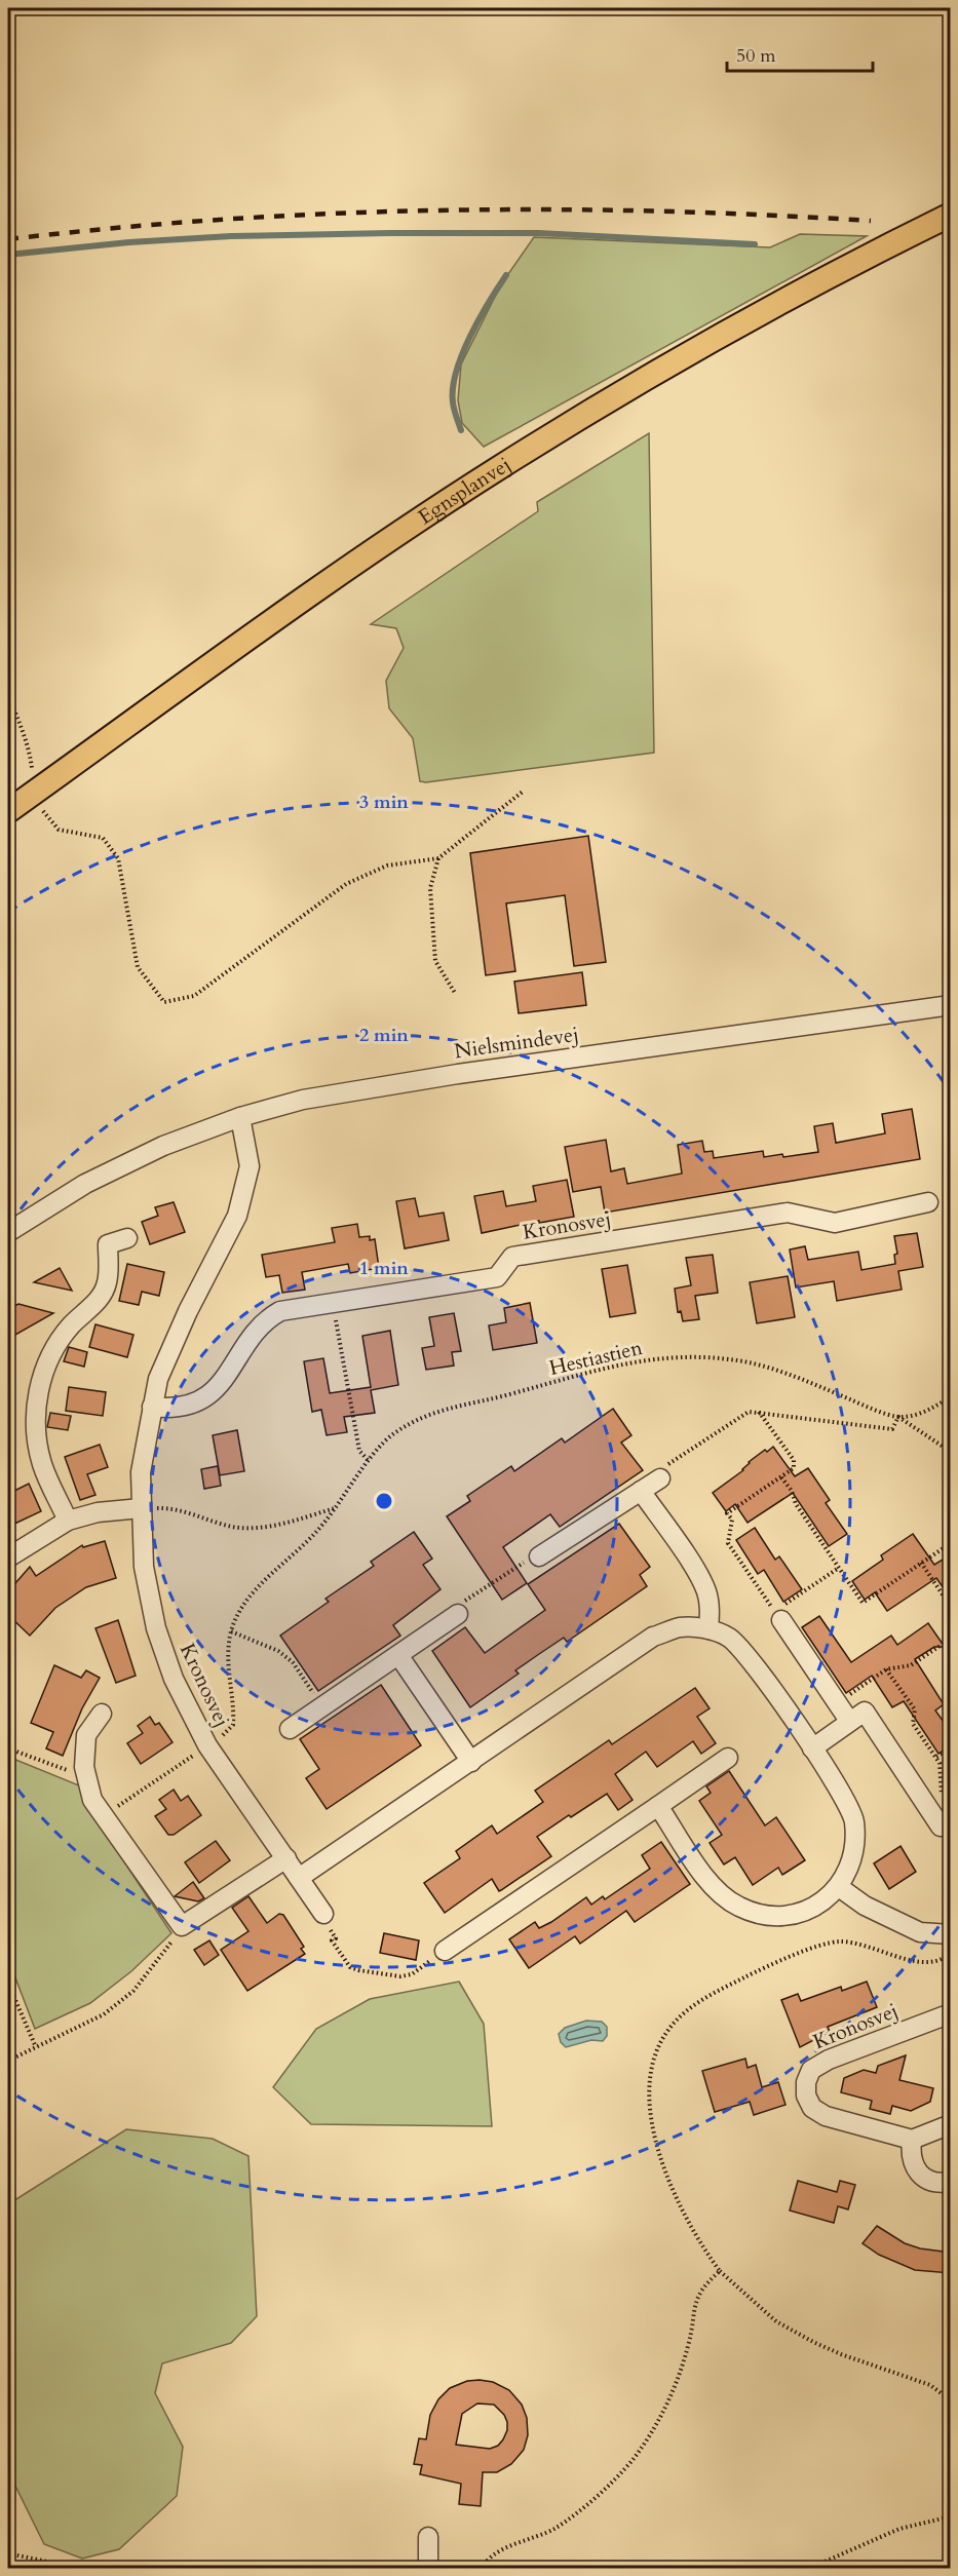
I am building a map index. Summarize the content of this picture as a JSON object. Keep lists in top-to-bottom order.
{
  "streets": {
    "main road": ["Egnsplanvej"],
    "street": ["Nielsmindevej", "Kronosvej"],
    "path": ["Hestiastien"]
  },
  "crossings": [
    ["Nielsmindevej", "Kronosvej"],
    ["Kronosvej", "Hestiastien"]
  ],
  "scale_bar": "50 m",
  "rings": ["3 min", "2 min", "1 min"]
}
